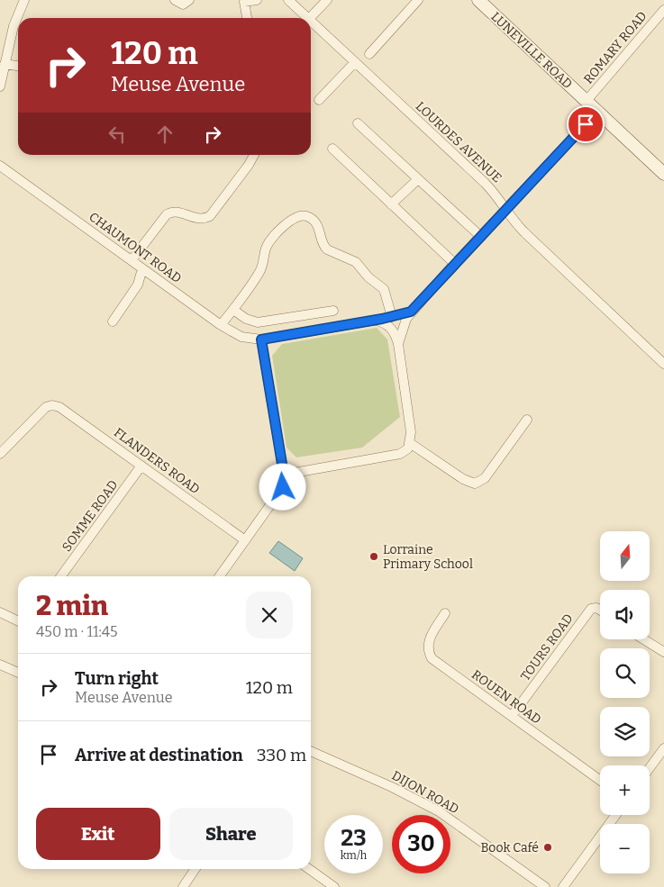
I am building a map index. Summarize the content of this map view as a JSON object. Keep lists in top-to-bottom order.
{
  "streets": {
    "street": [
      "ROMARY ROAD",
      "LUNEVILLE ROAD",
      "LOURDES AVENUE",
      "CHAUMONT ROAD",
      "FLANDERS ROAD",
      "SOMME ROAD",
      "TOURS ROAD",
      "ROUEN ROAD",
      "DIJON ROAD"
    ]
  },
  "crossings": [
    ["ROMARY ROAD", "LUNEVILLE ROAD"],
    ["FLANDERS ROAD", "SOMME ROAD"],
    ["TOURS ROAD", "ROUEN ROAD"]
  ],
  "places": ["Lorraine Primary School", "Book Café"],
  "north": "top",
  "page": {
    "turn": ["120 m", "Meuse Avenue"],
    "map_buttons": ["+", "−"],
    "heading": ["2 min", "450 m · 11:45"],
    "list": [
      {
        "name": "Turn right",
        "note": "Meuse Avenue",
        "value": "120 m"
      },
      {
        "name": "Arrive at destination",
        "value": "330 m"
      }
    ],
    "buttons": ["Exit", "Share"],
    "speed": "23 km/h",
    "limit": "30"
  }
}
